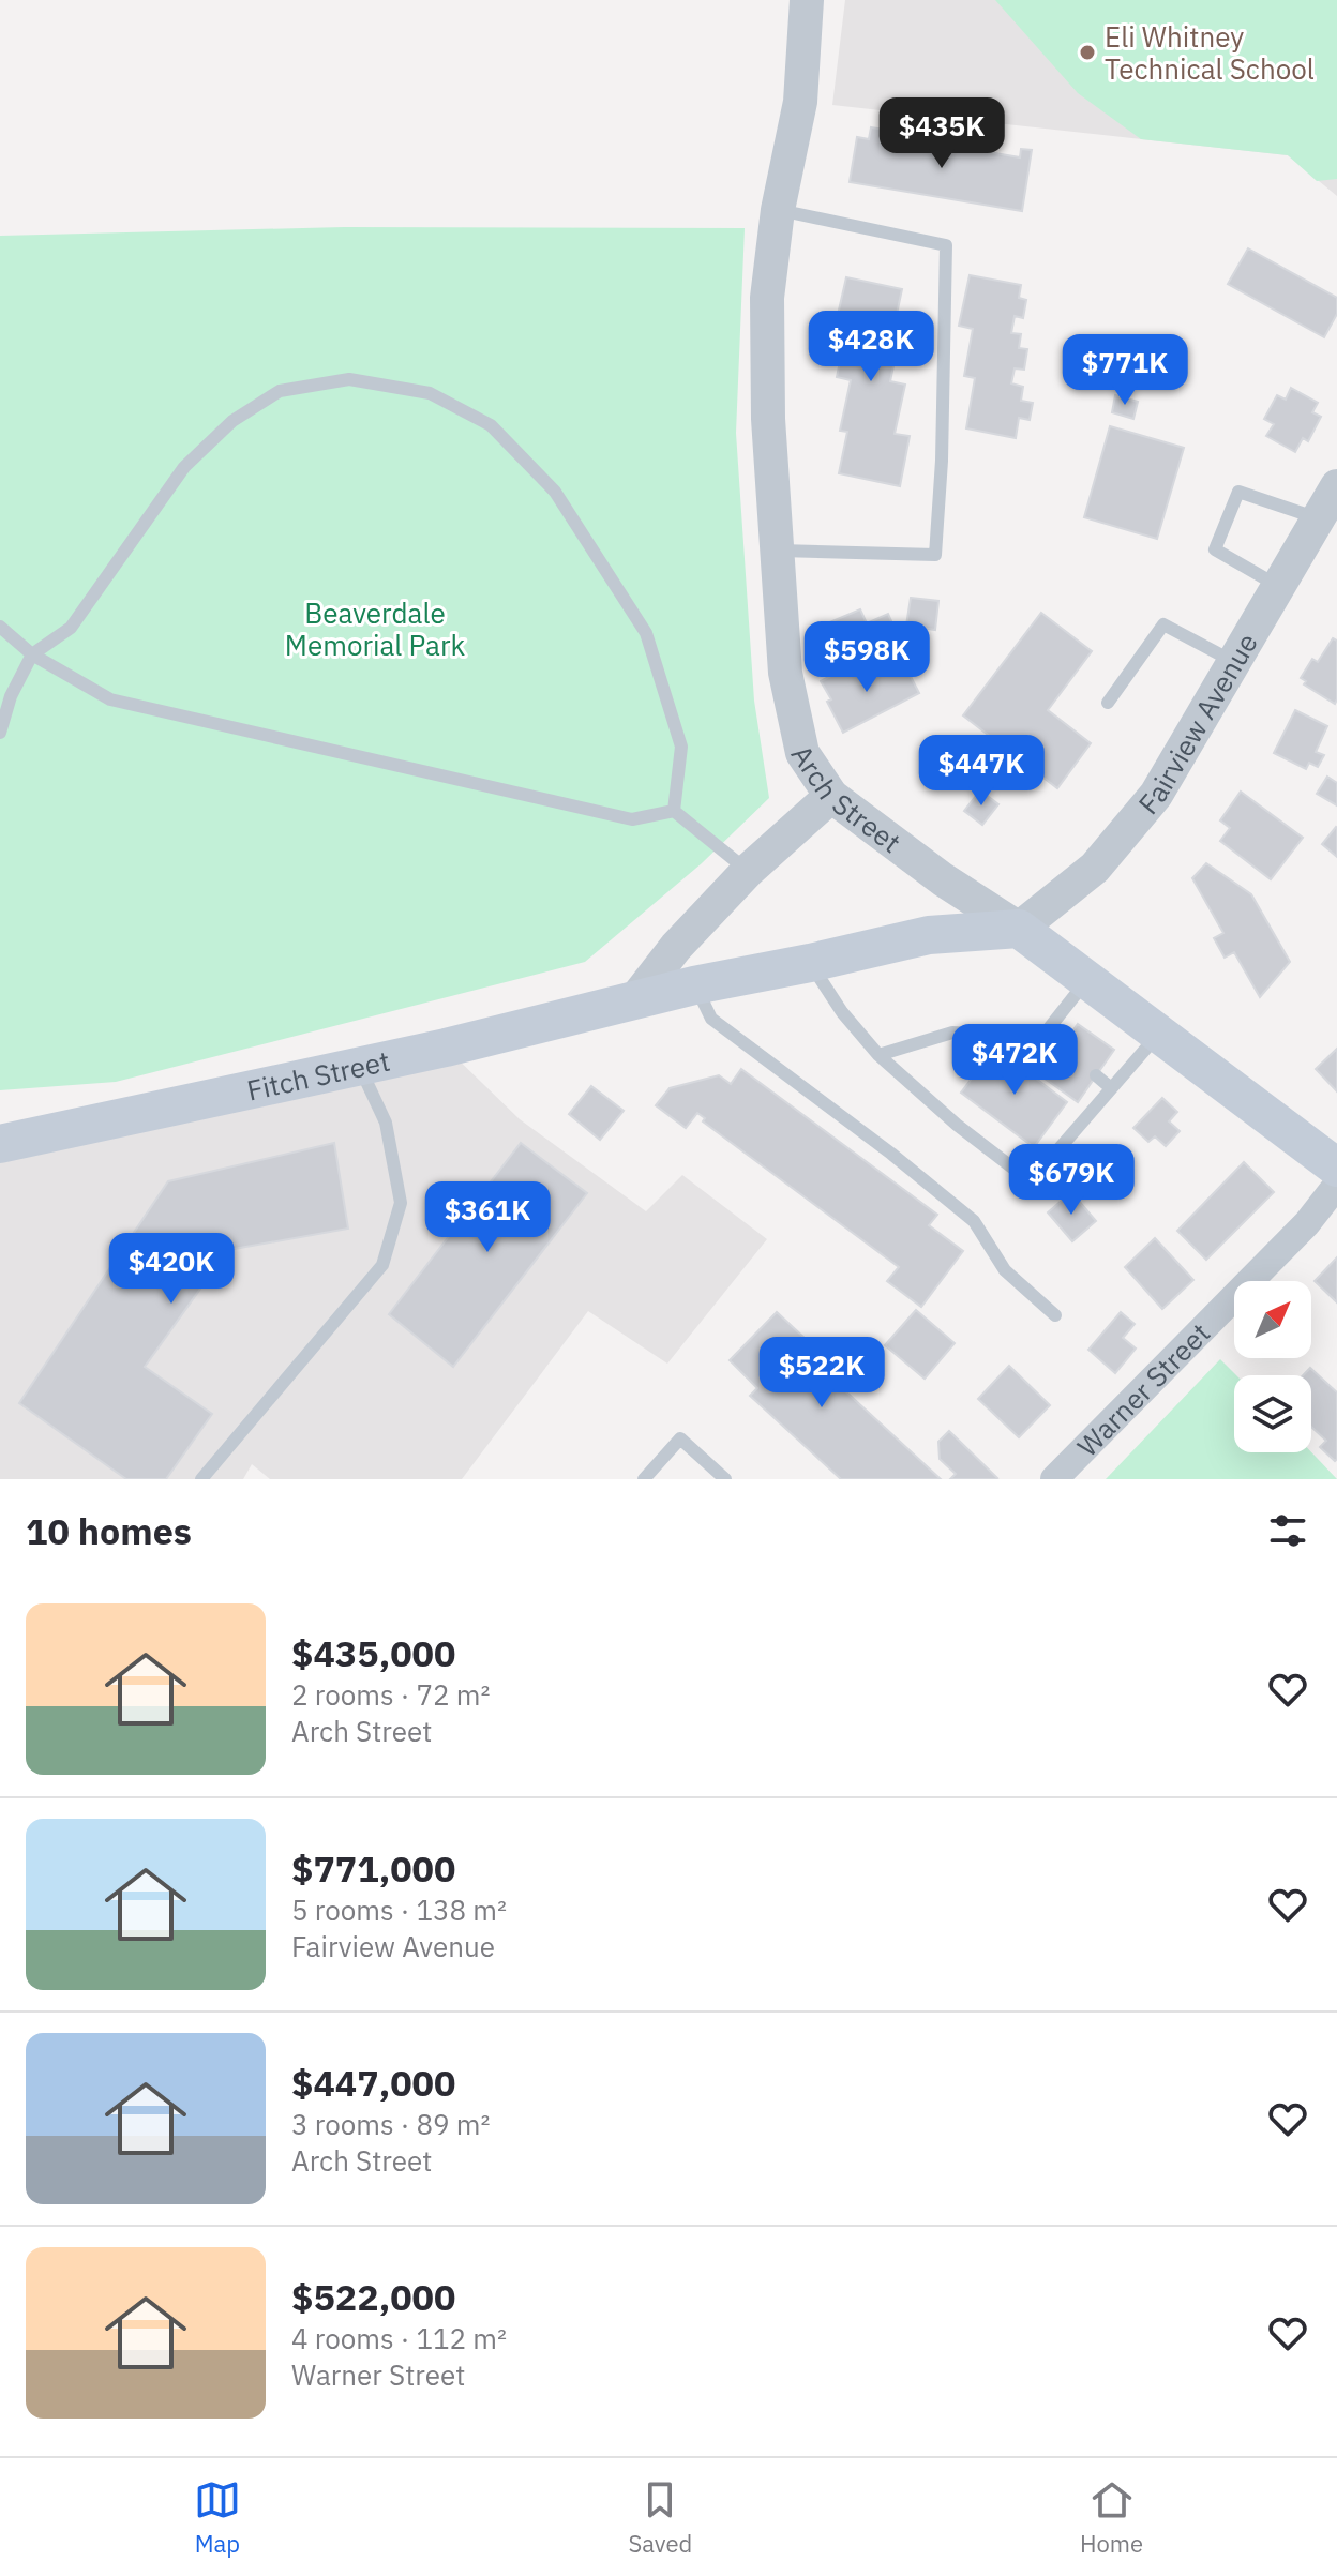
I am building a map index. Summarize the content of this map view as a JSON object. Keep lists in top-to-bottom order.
{
  "streets": {
    "main road": ["Arch Street", "Fitch Street"],
    "street": ["Fairview Avenue", "Warner Street"]
  },
  "crossings": [
    ["Fairview Avenue", "Arch Street"],
    ["Fairview Avenue", "Fitch Street"],
    ["Arch Street", "Fitch Street"]
  ],
  "parks": ["Beaverdale Memorial Park"],
  "places": ["Eli Whitney Technical School"],
  "north": "top right",
  "page": {
    "price": [
      "$435K",
      "$428K",
      "$771K",
      "$598K",
      "$447K",
      "$472K",
      "$679K",
      "$361K",
      "$420K",
      "$522K"
    ],
    "heading": "10 homes",
    "list": [
      {
        "name": "$435,000",
        "note": "2 rooms · 72 m² · Arch Street"
      },
      {
        "name": "$771,000",
        "note": "5 rooms · 138 m² · Fairview Avenue"
      },
      {
        "name": "$447,000",
        "note": "3 rooms · 89 m² · Arch Street"
      },
      {
        "name": "$522,000",
        "note": "4 rooms · 112 m² · Warner Street"
      }
    ],
    "tabs": ["Map", "Saved", "Home"]
  }
}
